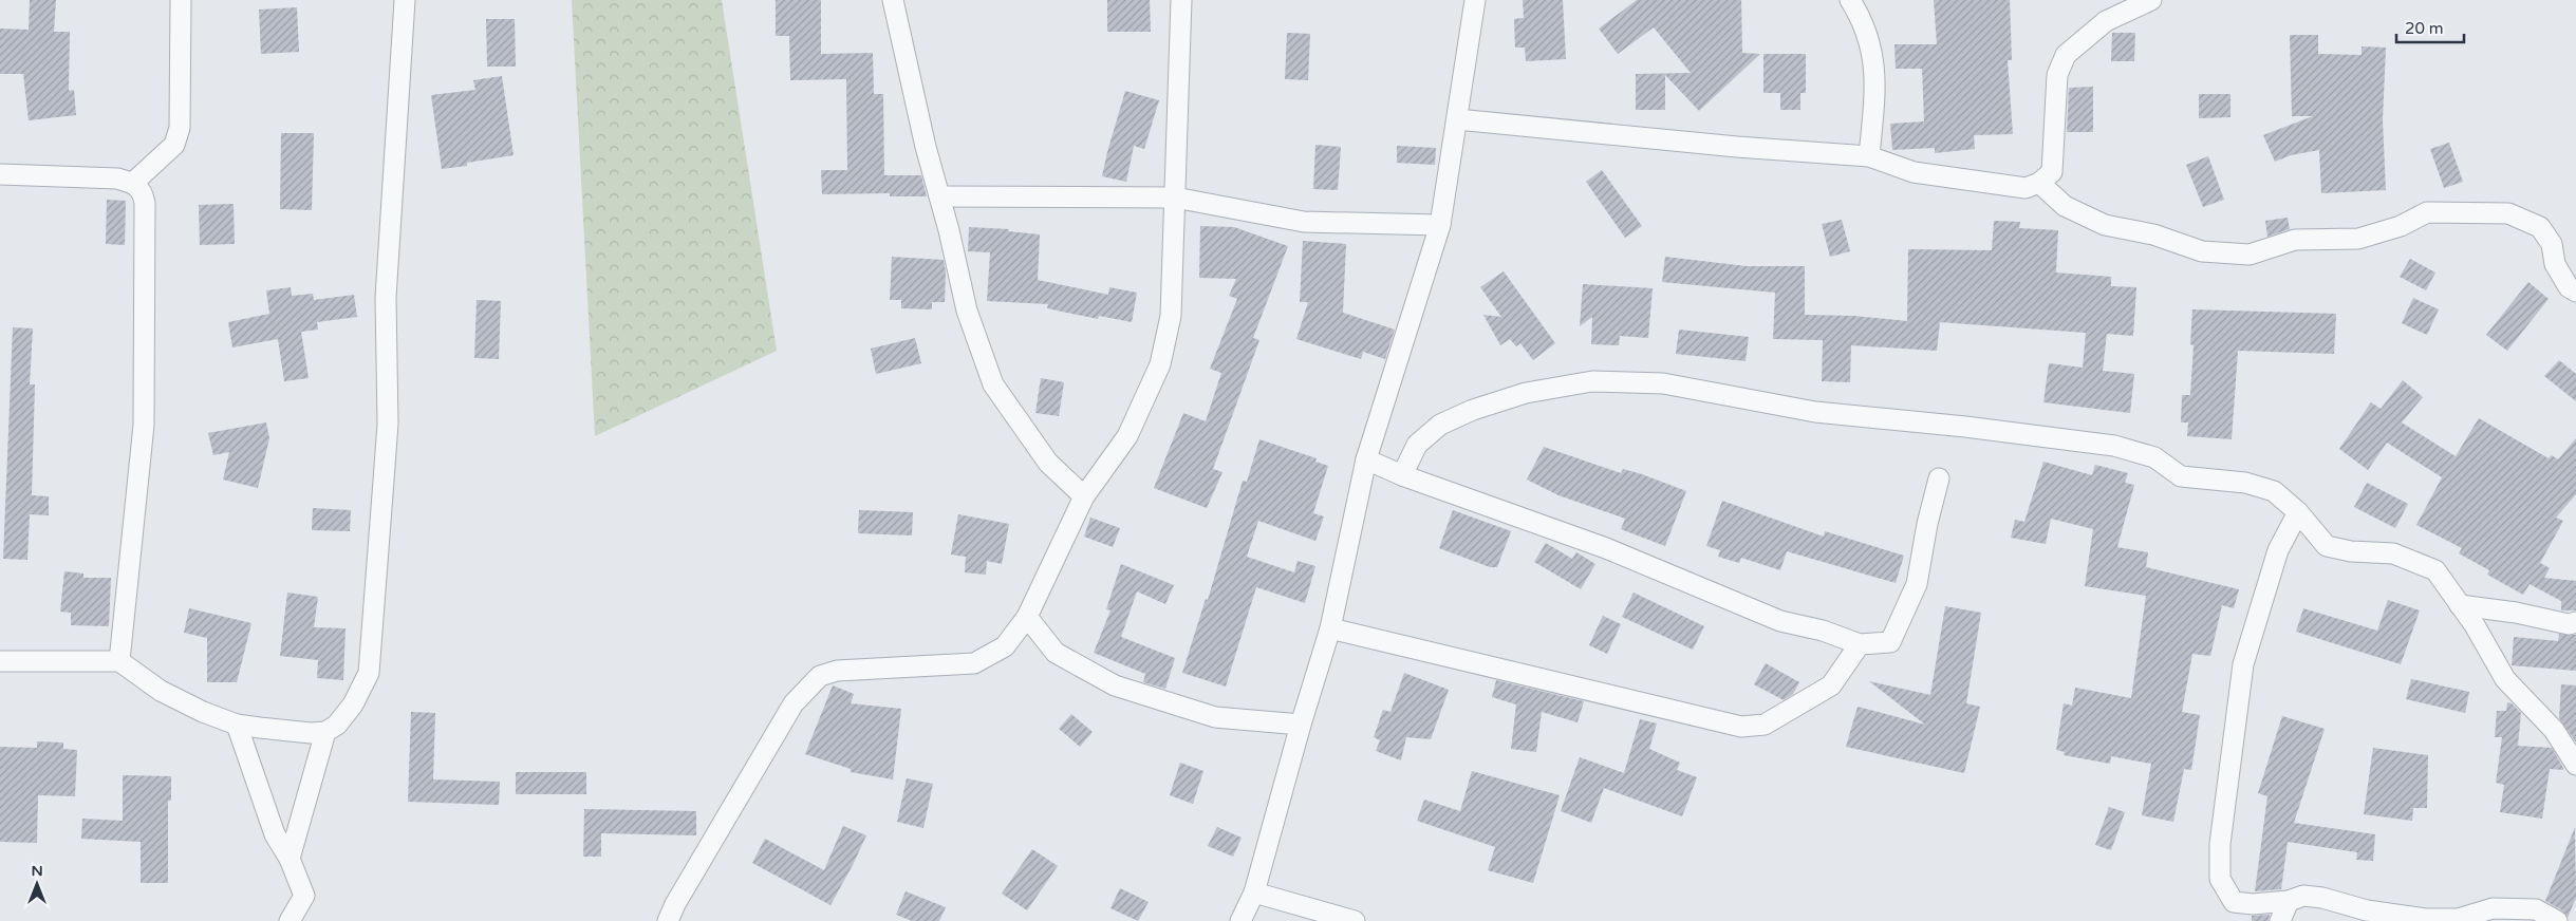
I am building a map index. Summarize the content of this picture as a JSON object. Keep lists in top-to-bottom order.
{
  "scale_bar": "20 m",
  "north": "top"
}
